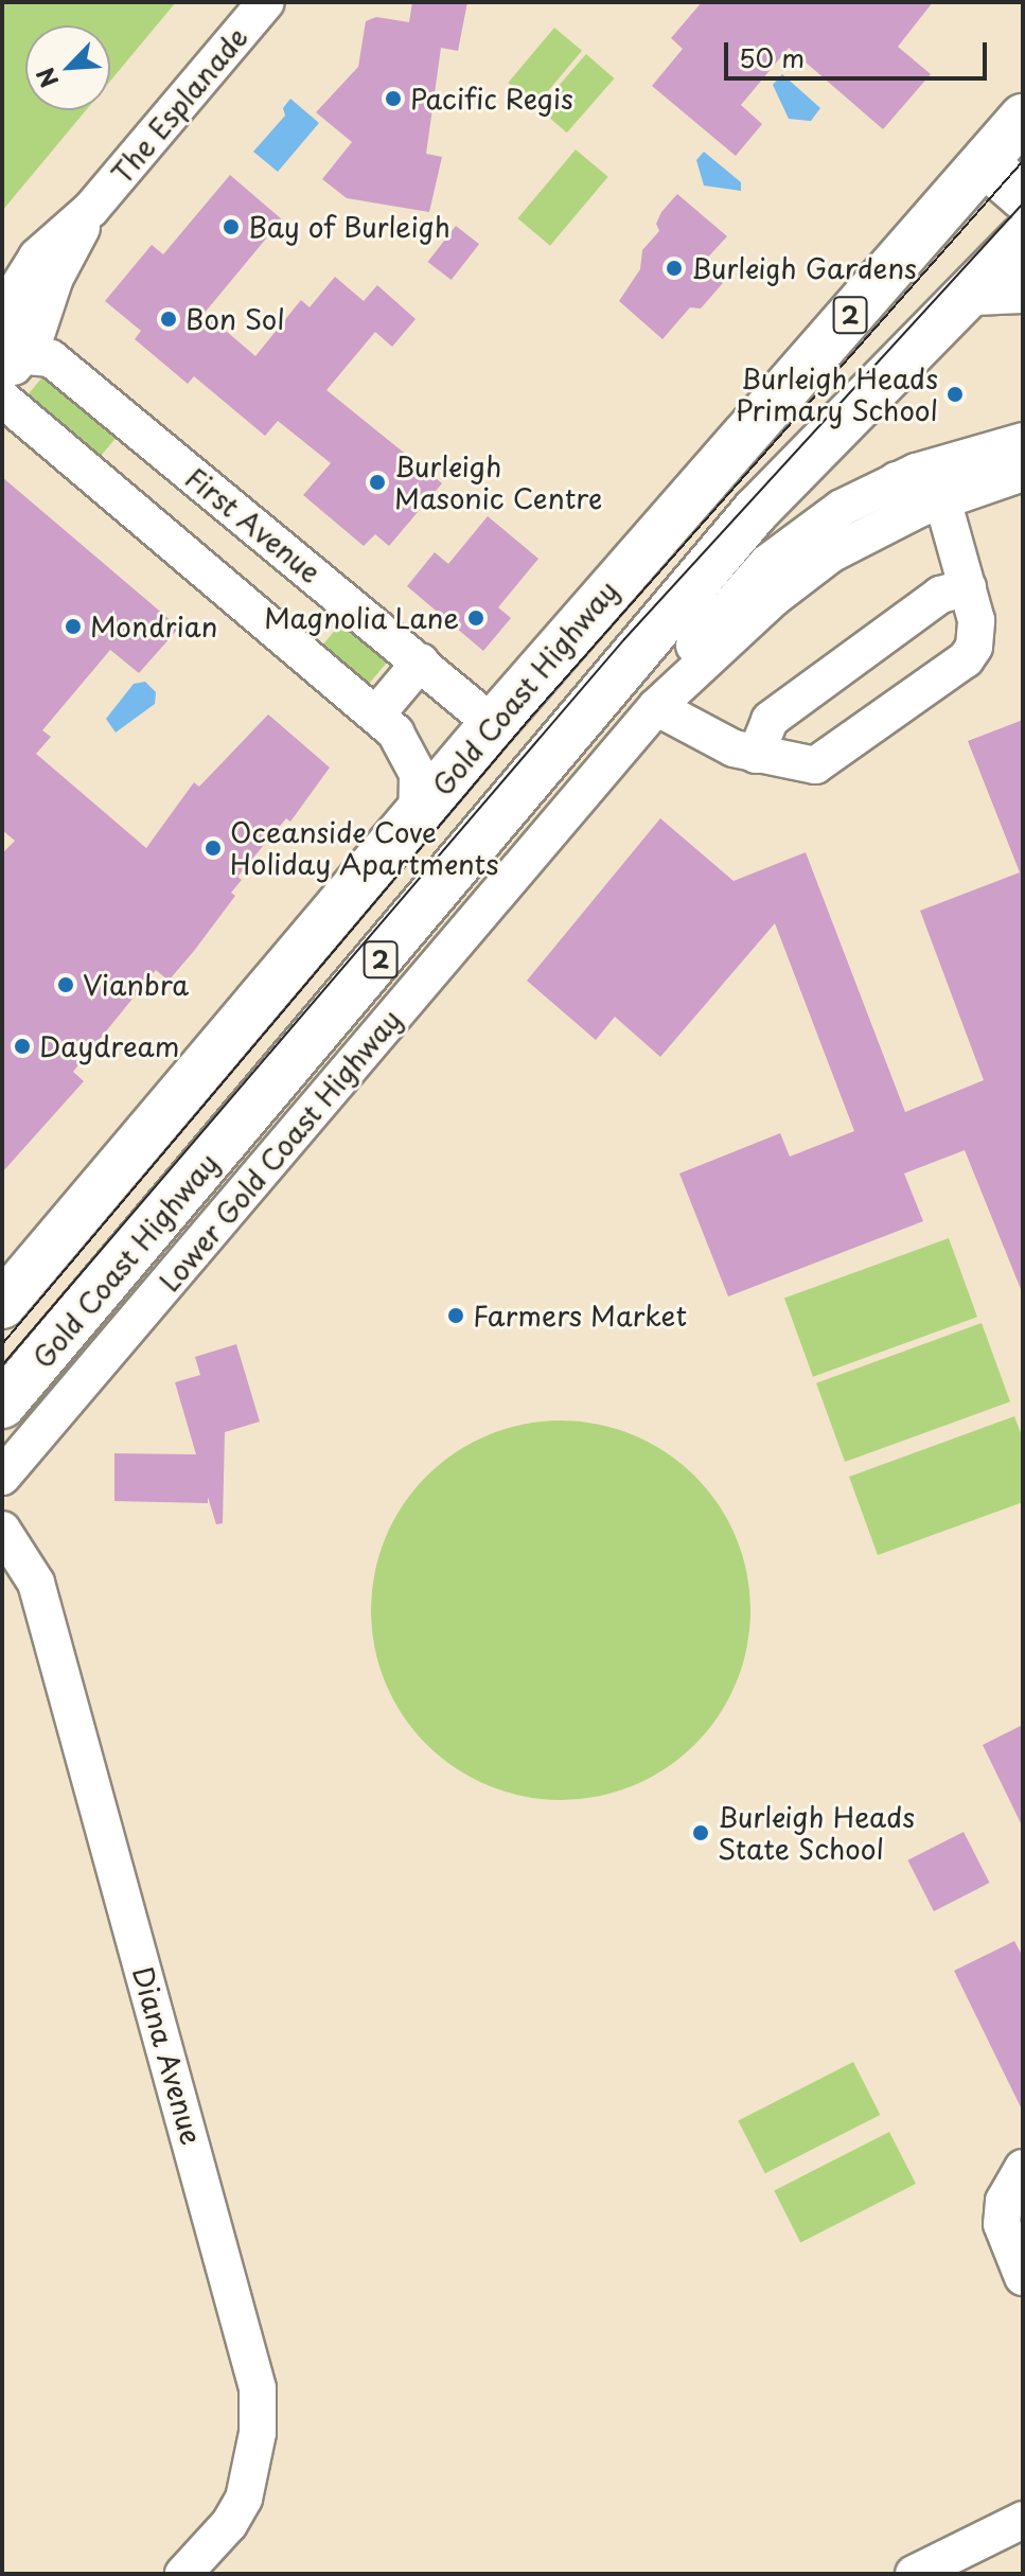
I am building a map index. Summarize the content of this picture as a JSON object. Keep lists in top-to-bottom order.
{
  "streets": {
    "main road": ["2", "Gold Coast Highway"],
    "street": [
      "The Esplanade",
      "First Avenue",
      "Lower Gold Coast Highway",
      "Diana Avenue"
    ]
  },
  "crossings": [
    ["The Esplanade", "First Avenue"],
    ["First Avenue", "Gold Coast Highway"]
  ],
  "places": [
    "Pacific Regis",
    "Bay of Burleigh",
    "Burleigh Gardens",
    "Bon Sol",
    "Burleigh Heads Primary School",
    "Burleigh Masonic Centre",
    "Magnolia Lane",
    "Mondrian",
    "Oceanside Cove Holiday Apartments",
    "Vianbra",
    "Daydream",
    "Farmers Market",
    "Burleigh Heads State School"
  ],
  "scale_bar": "50 m",
  "north": "bottom left"
}
